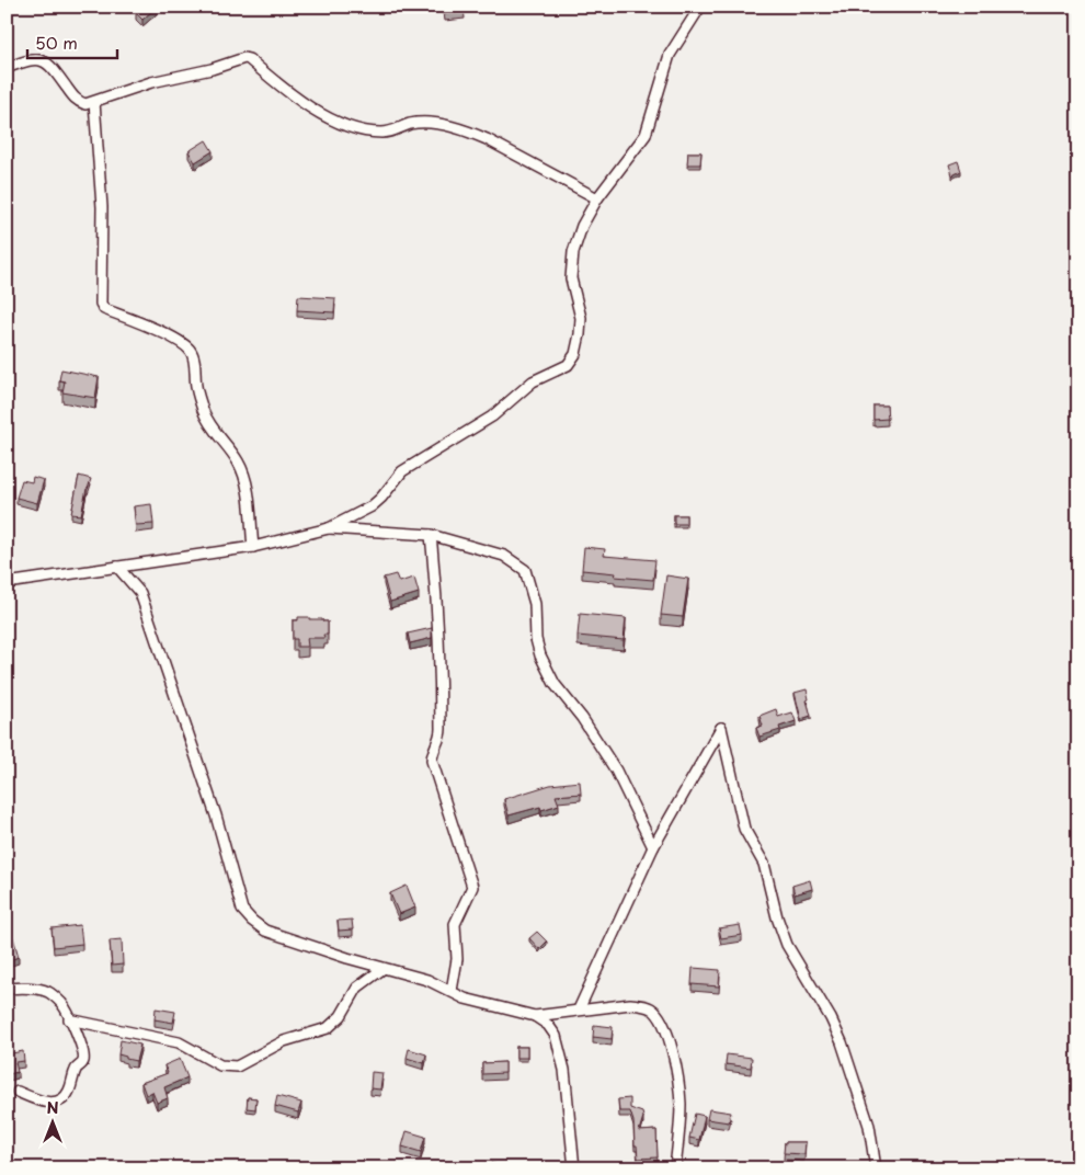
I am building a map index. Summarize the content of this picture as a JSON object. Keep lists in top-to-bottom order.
{
  "scale_bar": "50 m",
  "north": "top"
}
